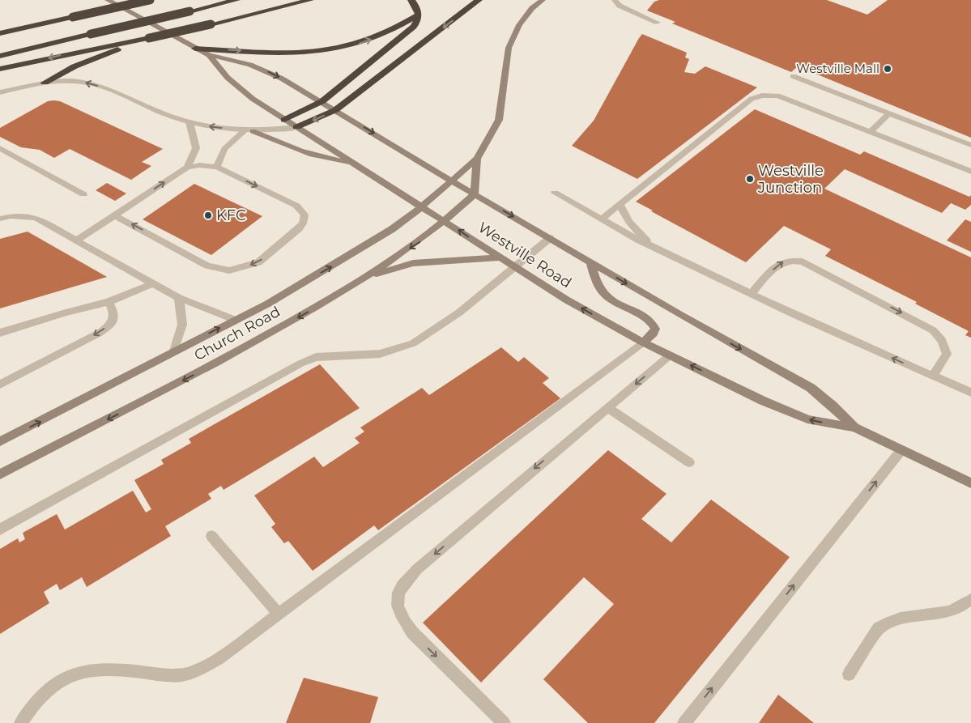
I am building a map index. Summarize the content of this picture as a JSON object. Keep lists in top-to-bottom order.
{
  "streets": {
    "street": ["Westville Road", "Church Road"]
  },
  "crossings": [
    ["Westville Road", "Church Road"]
  ],
  "places": ["Westville Mall", "Westville Junction", "KFC"]
}
